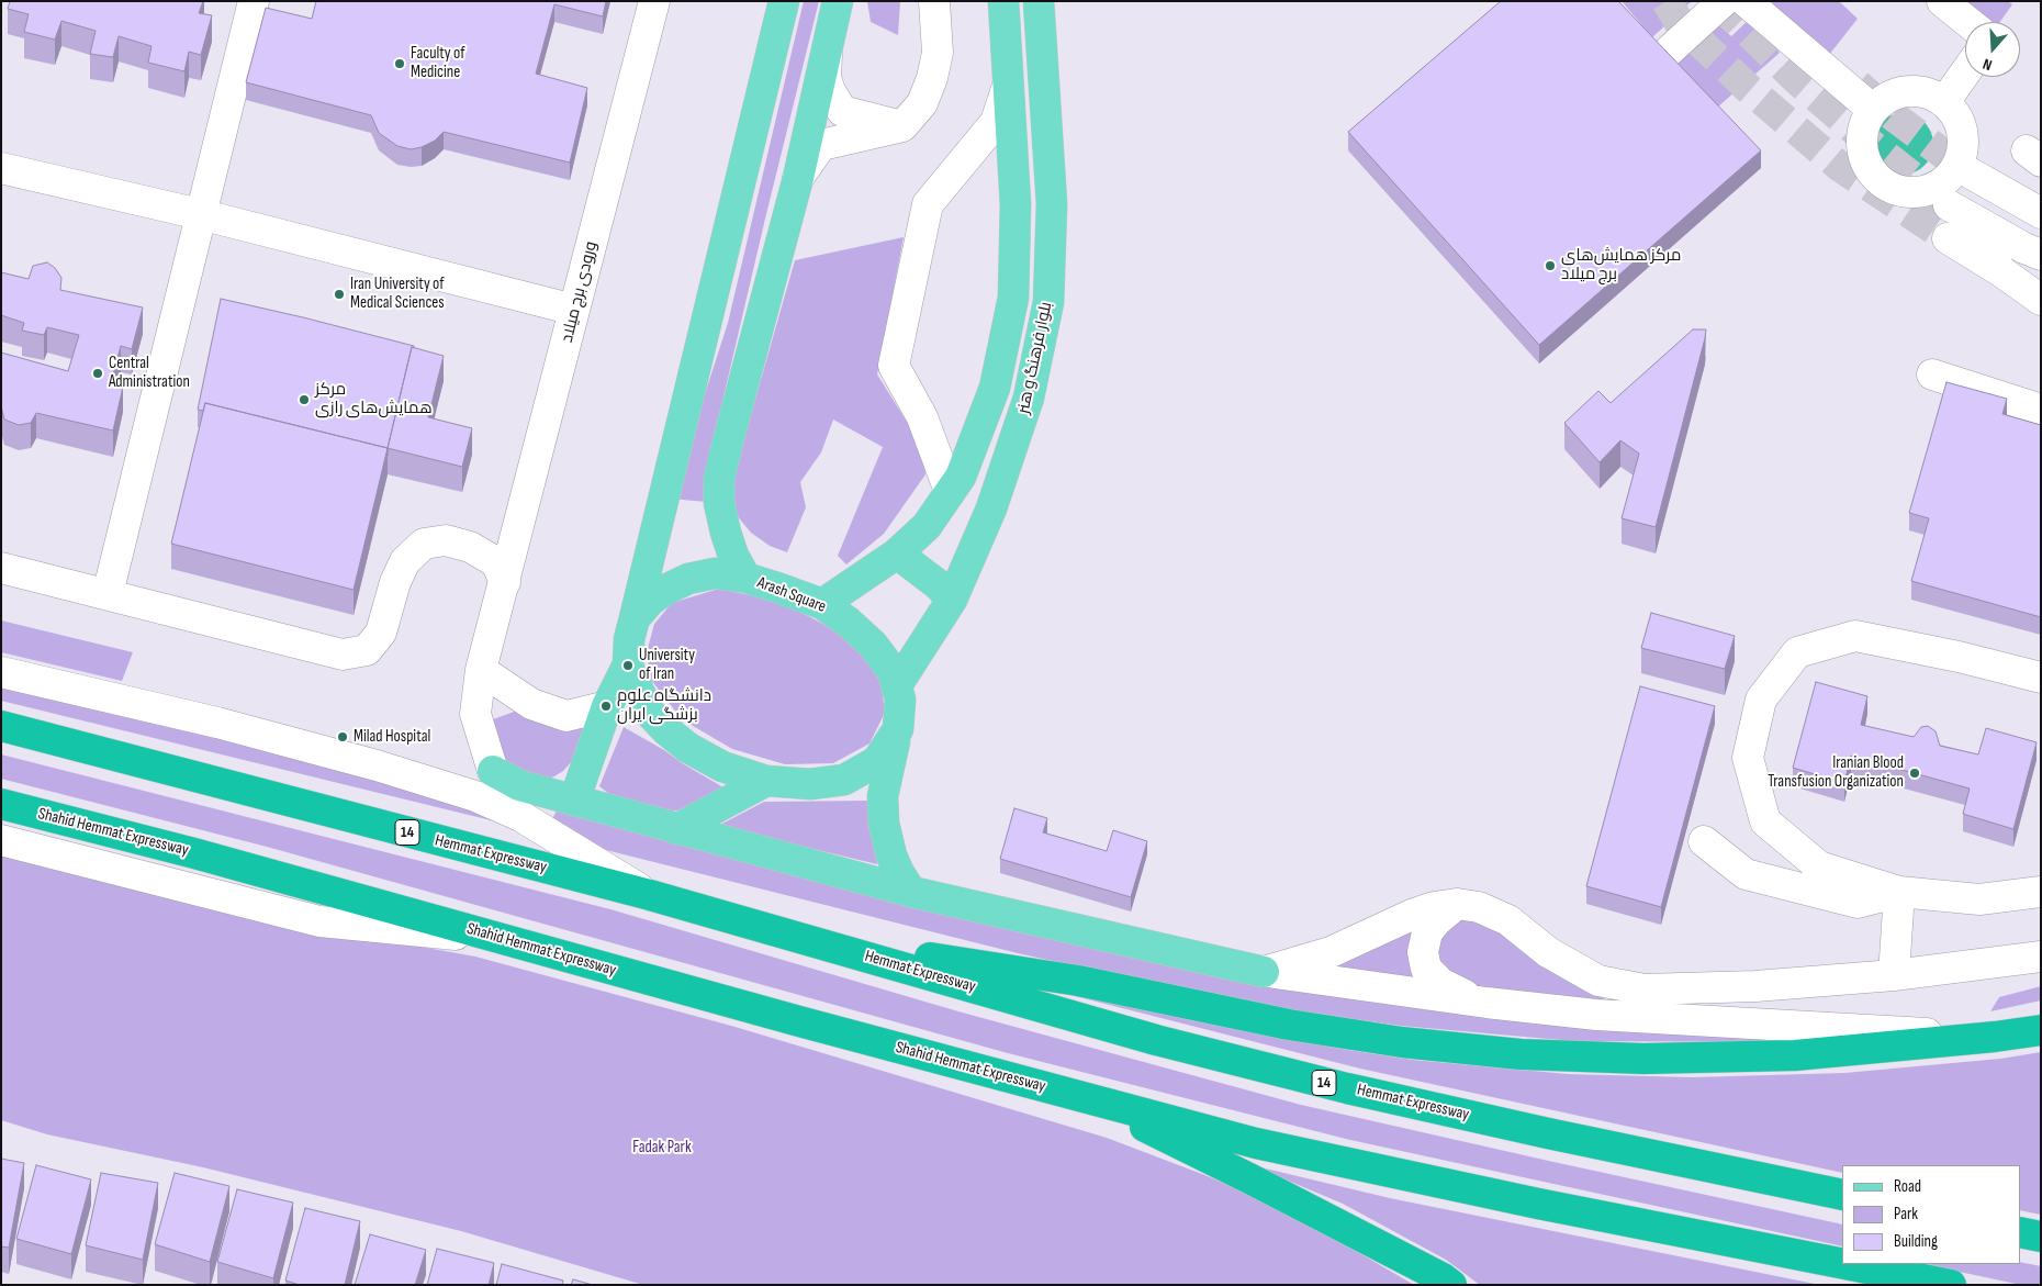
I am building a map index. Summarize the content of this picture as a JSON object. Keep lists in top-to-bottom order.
{
  "streets": {
    "highway": ["Shahid Hemmat Expressway", "14", "Hemmat Expressway"],
    "main road": ["بلوار فرهنگ و هنر", "Arash Square"],
    "street": ["ورودی برج میلاد"]
  },
  "crossings": [
    ["بلوار فرهنگ و هنر", "Arash Square"]
  ],
  "parks": ["Fadak Park"],
  "places": [
    "Faculty of Medicine",
    "مرکز همایش‌های برج میلاد",
    "Iran University of Medical Sciences",
    "Central Administration",
    "مرکز همایش‌های رازی",
    "University of Iran",
    "دانشگاه علوم بزشگى ايران",
    "Milad Hospital",
    "Iranian Blood Transfusion Organization"
  ],
  "legend": ["Road", "Park", "Building"],
  "north": "bottom"
}
